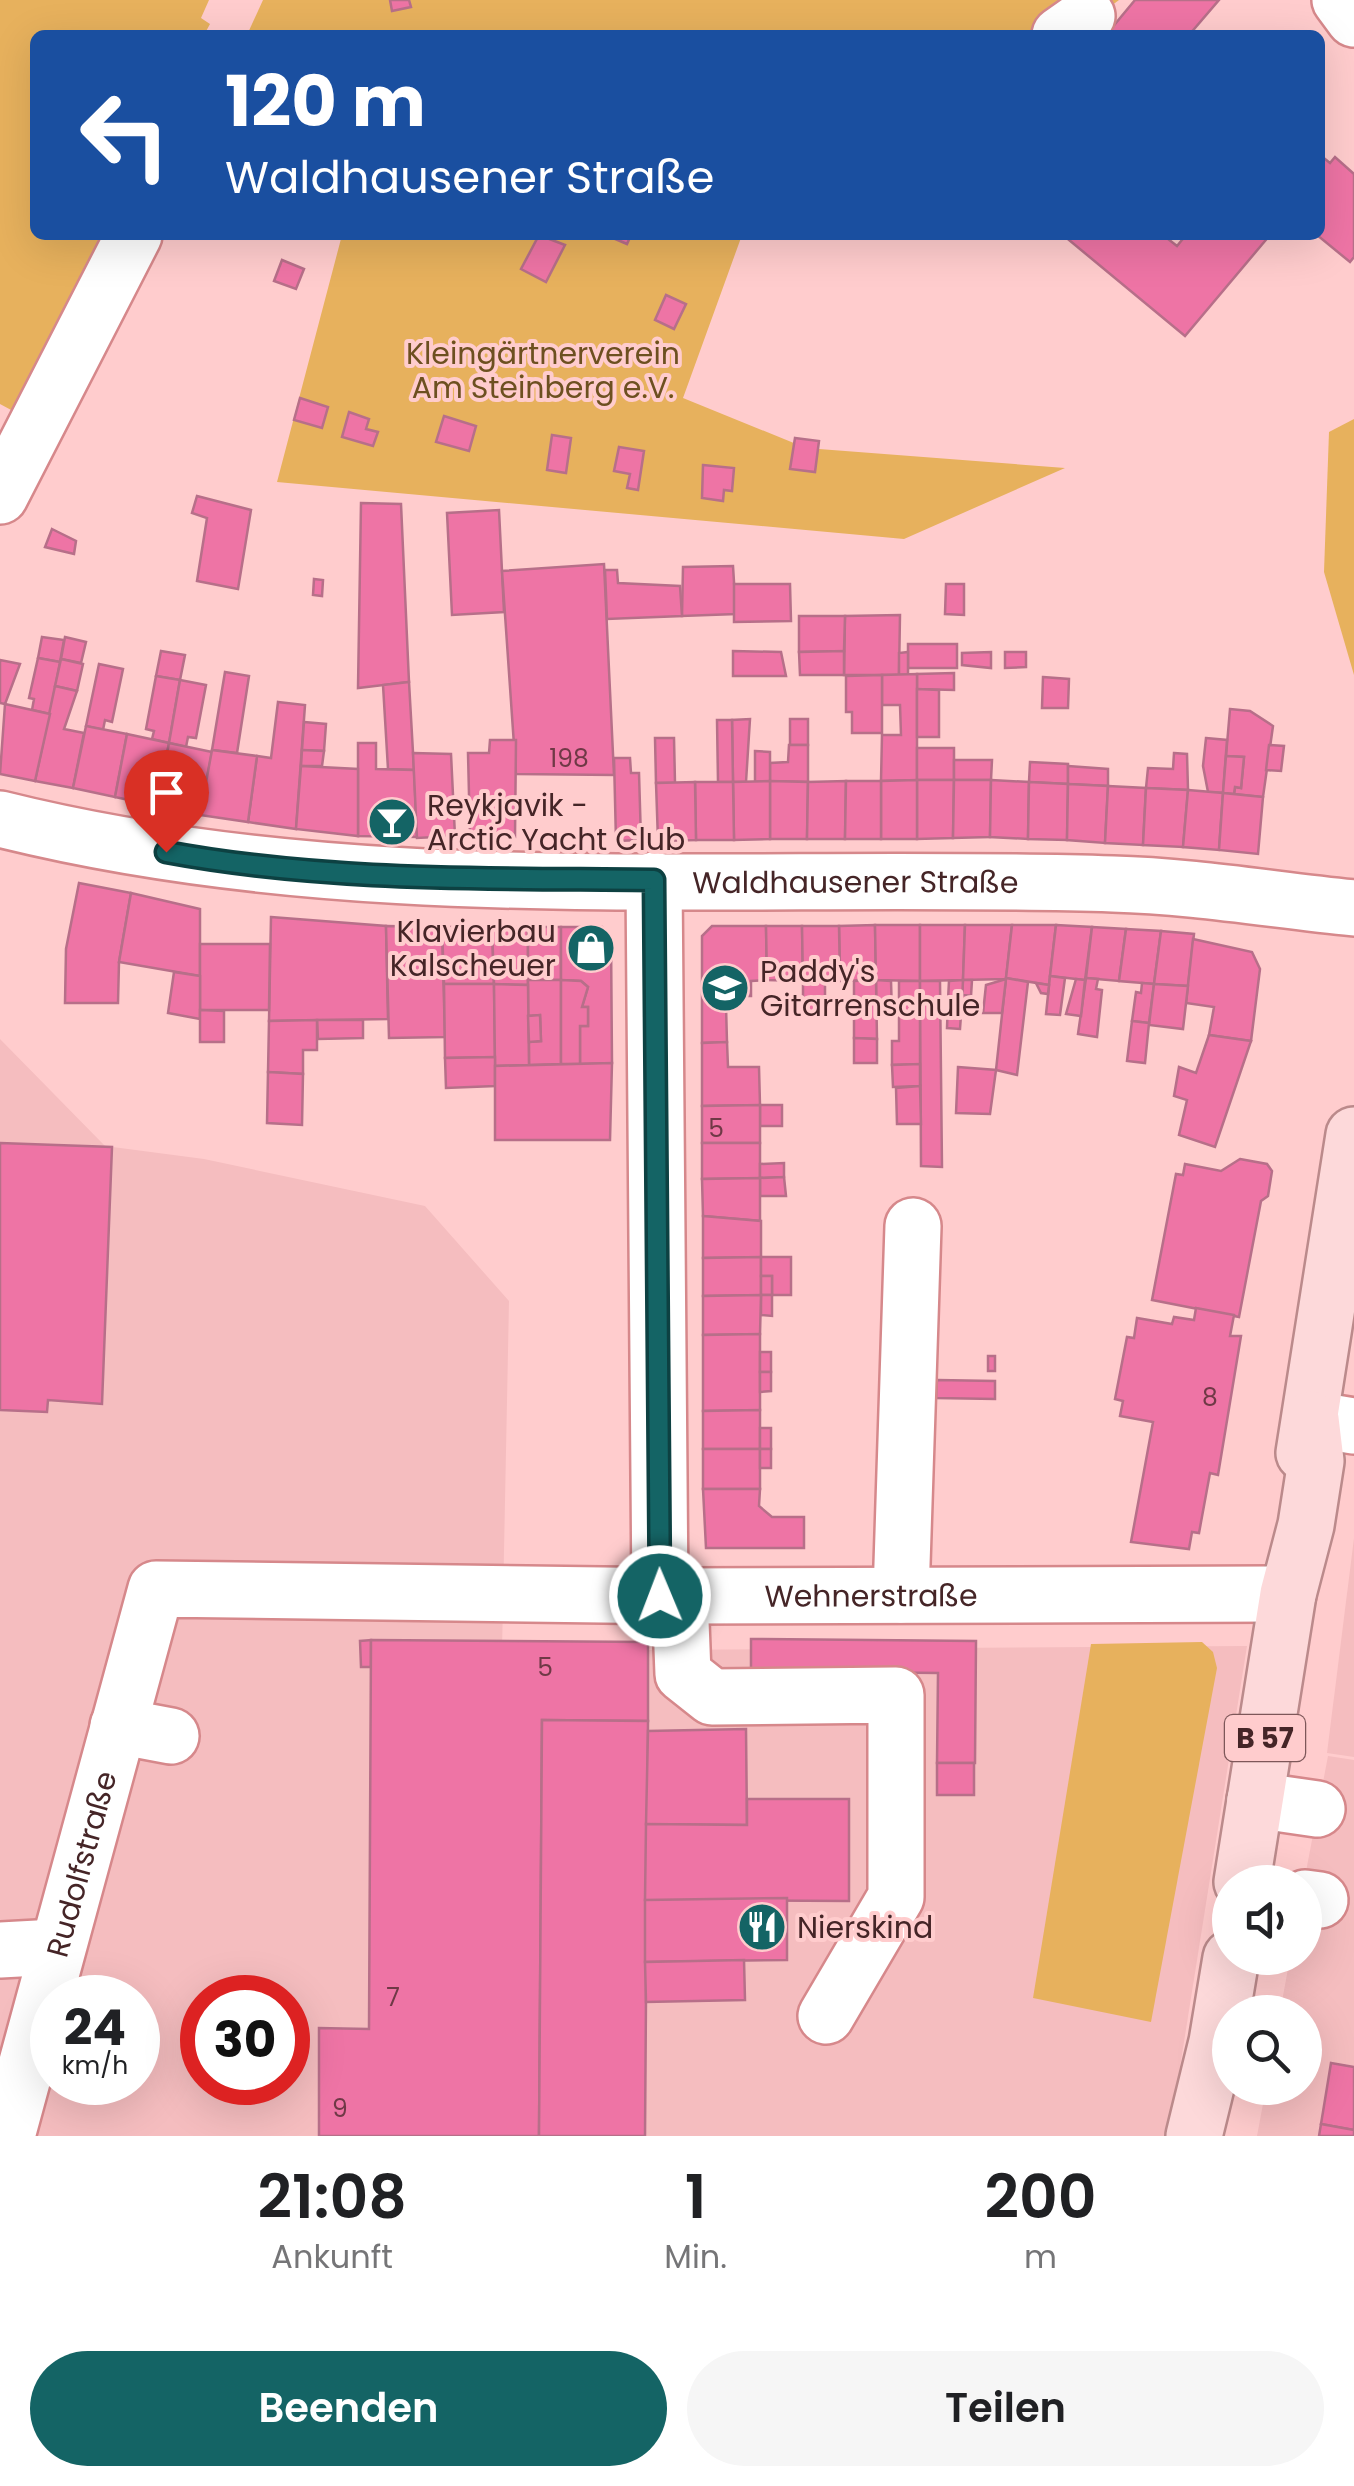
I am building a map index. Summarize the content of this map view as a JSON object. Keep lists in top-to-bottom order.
{
  "streets": {
    "main road": ["B 57"],
    "street": ["Waldhausener Straße", "Wehnerstraße", "Rudolfstraße"]
  },
  "crossings": [
    ["Wehnerstraße", "B 57"],
    ["Wehnerstraße", "Rudolfstraße"]
  ],
  "parks": ["Kleingärtnerverein Am Steinberg e.V."],
  "places": {
    "bar": ["Reykjavik - Arctic Yacht Club"],
    "shop": ["Klavierbau Kalscheuer"],
    "school or university": ["Paddy's Gitarrenschule"],
    "restaurant": ["Nierskind"]
  },
  "house_numbers": [
    "198",
    "5",
    "8",
    "5",
    "7",
    "9"
  ],
  "page": {
    "turn": ["120 m", "Waldhausener Straße"],
    "speed": "24 km/h",
    "limit": "30",
    "eta": [
      "21:08",
      "Ankunft",
      "1",
      "Min.",
      "200",
      "m"
    ],
    "buttons": ["Beenden", "Teilen"]
  }
}
